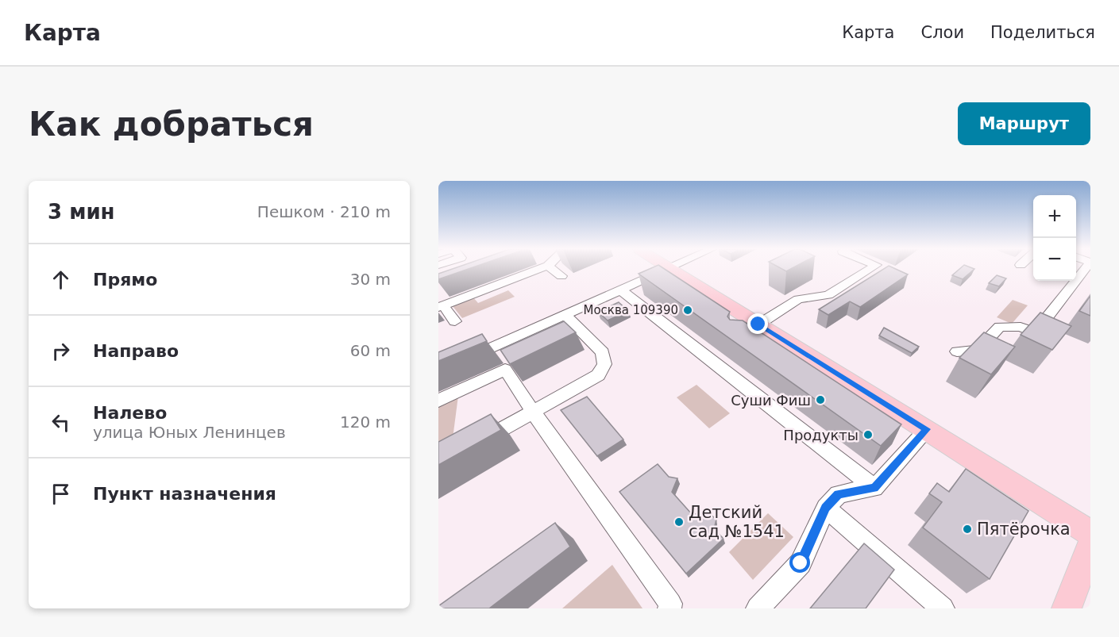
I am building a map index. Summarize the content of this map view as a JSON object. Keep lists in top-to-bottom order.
{
  "places": [
    "Москва 109390",
    "Суши Фиш",
    "Продукты",
    "Детский сад №1541",
    "Пятёрочка"
  ],
  "page": {
    "header": "Карта",
    "nav": ["Карта", "Слои", "Поделиться"],
    "buttons": "Маршрут",
    "title": "Как добраться",
    "heading": ["3 мин", "Пешком · 210 m"],
    "map_buttons": ["+", "−"],
    "list": [
      ["Прямо", "30 m"],
      ["Направо", "60 m"],
      ["Налево", "улица Юных Ленинцев", "120 m"],
      "Пункт назначения"
    ]
  }
}
